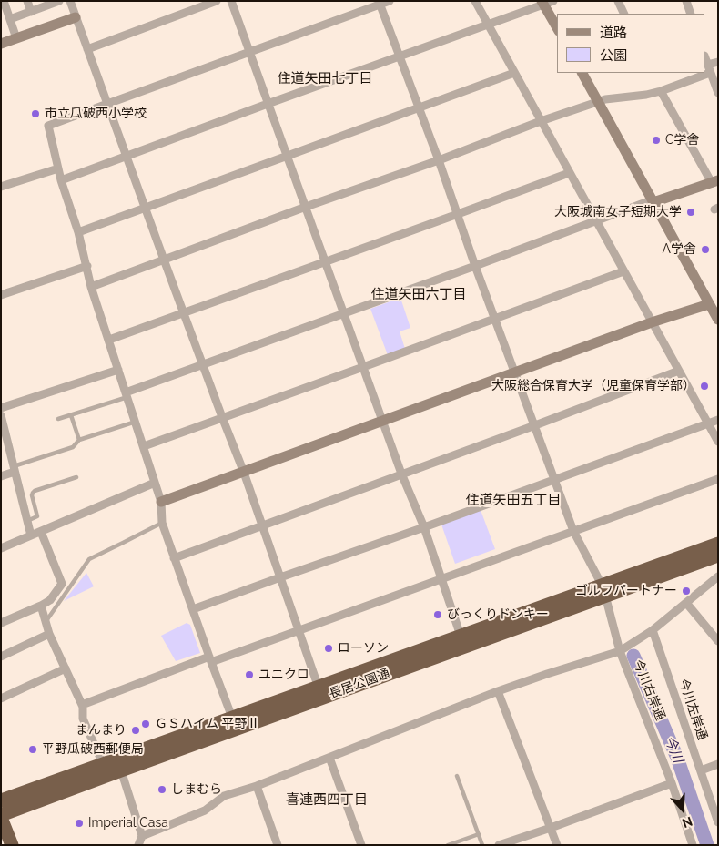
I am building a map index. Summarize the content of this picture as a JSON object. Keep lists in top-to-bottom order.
{
  "streets": {
    "highway": ["長居公園通"],
    "street": ["今川右岸通", "今川左岸通"]
  },
  "crossings": [
    ["長居公園通", "今川右岸通"]
  ],
  "districts": [
    "住道矢田七丁目",
    "住道矢田六丁目",
    "住道矢田五丁目",
    "喜連西四丁目"
  ],
  "water": ["今川"],
  "places": [
    "市立瓜破西小学校",
    "C学舎",
    "大阪城南女子短期大学",
    "A学舎",
    "大阪総合保育大学（児童保育学部）",
    "ゴルフパートナー",
    "びっくりドンキー",
    "ローソン",
    "ユニクロ",
    "ＧＳハイム 平野Ⅱ",
    "まんまり",
    "平野瓜破西郵便局",
    "しまむら",
    "Imperial Casa"
  ],
  "legend": ["道路", "公園"],
  "north": "bottom"
}
